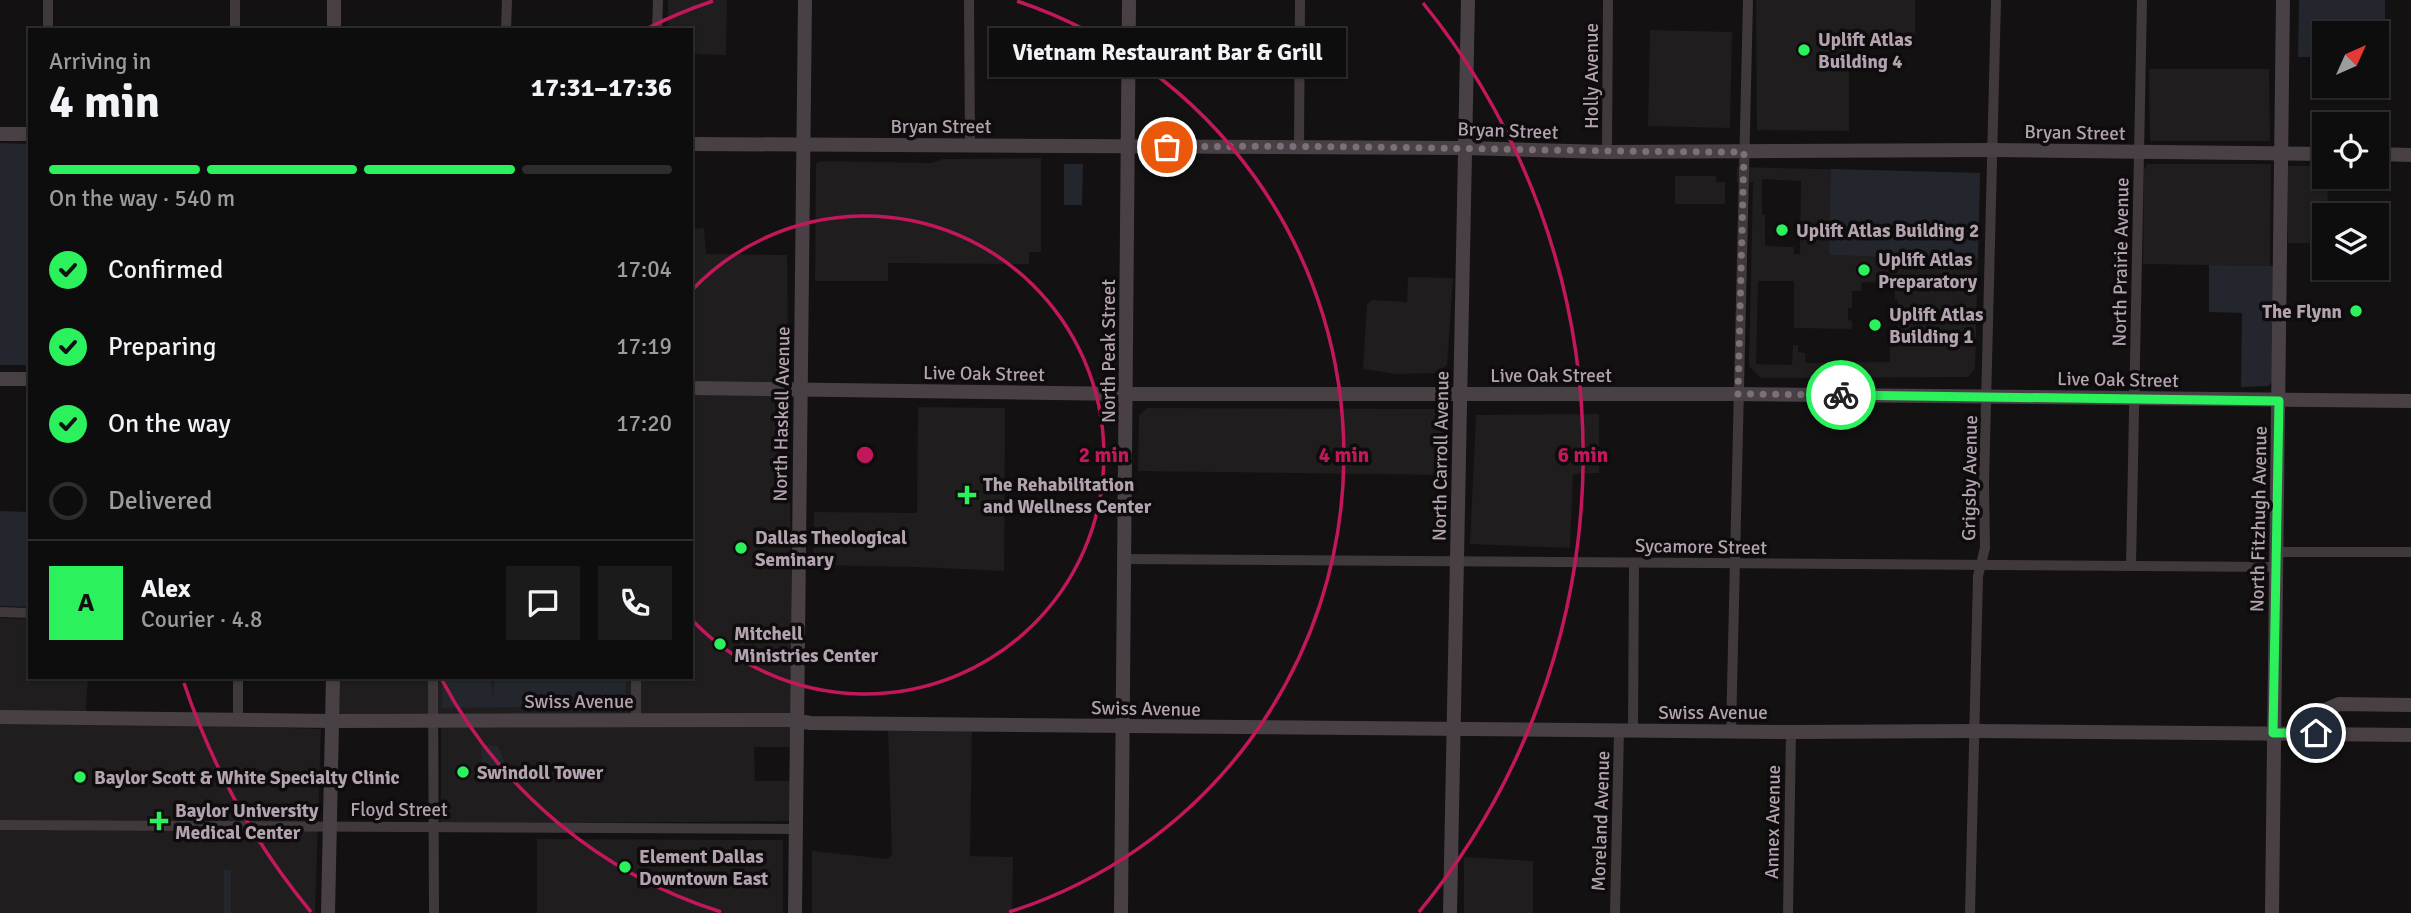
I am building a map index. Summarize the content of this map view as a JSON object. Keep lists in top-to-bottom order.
{
  "streets": {
    "street": [
      "Holly Avenue",
      "Bryan Street",
      "North Prairie Avenue",
      "North Peak Street",
      "Live Oak Street",
      "North Haskell Avenue",
      "North Carroll Avenue",
      "Grigsby Avenue",
      "North Fitzhugh Avenue",
      "Sycamore Street",
      "Swiss Avenue",
      "Floyd Street",
      "Moreland Avenue",
      "Annex Avenue"
    ]
  },
  "crossings": [
    ["Holly Avenue", "Bryan Street"],
    ["Bryan Street", "North Prairie Avenue"],
    ["Bryan Street", "North Peak Street"],
    ["Bryan Street", "North Haskell Avenue"],
    ["Bryan Street", "North Carroll Avenue"],
    ["Bryan Street", "Grigsby Avenue"],
    ["Bryan Street", "North Fitzhugh Avenue"],
    ["North Prairie Avenue", "Live Oak Street"],
    ["North Prairie Avenue", "Sycamore Street"],
    ["North Peak Street", "Live Oak Street"],
    ["North Peak Street", "Sycamore Street"],
    ["North Peak Street", "Swiss Avenue"],
    ["Live Oak Street", "North Haskell Avenue"],
    ["Live Oak Street", "North Carroll Avenue"],
    ["Live Oak Street", "Grigsby Avenue"],
    ["Live Oak Street", "North Fitzhugh Avenue"],
    ["North Haskell Avenue", "Swiss Avenue"],
    ["North Haskell Avenue", "Floyd Street"],
    ["North Carroll Avenue", "Sycamore Street"],
    ["North Carroll Avenue", "Swiss Avenue"],
    ["Grigsby Avenue", "Sycamore Street"],
    ["Grigsby Avenue", "Swiss Avenue"],
    ["North Fitzhugh Avenue", "Sycamore Street"],
    ["North Fitzhugh Avenue", "Swiss Avenue"],
    ["Sycamore Street", "Moreland Avenue"],
    ["Swiss Avenue", "Moreland Avenue"],
    ["Swiss Avenue", "Annex Avenue"]
  ],
  "places": {
    "other": [
      "Uplift Atlas Building 4",
      "Vietnam Restaurant Bar & Grill",
      "Uplift Atlas Building 2",
      "Uplift Atlas Preparatory",
      "The Flynn",
      "Uplift Atlas Building 1",
      "Dallas Theological Seminary",
      "Mitchell Ministries Center",
      "Swindoll Tower",
      "Baylor Scott & White Specialty Clinic",
      "Element Dallas Downtown East"
    ],
    "health": ["The Rehabilitation and Wellness Center", "Baylor University Medical Center"]
  },
  "north": "top right",
  "page": {
    "bubble": "Vietnam Restaurant Bar & Grill",
    "heading": ["4 min", "Arriving in", "17:31–17:36"],
    "panel": ["Alex", "Courier · 4.8"],
    "bar": "On the way · 540 m",
    "list": [
      ["Confirmed", "17:04"],
      ["Preparing", "17:19"],
      ["On the way", "17:20"],
      "Delivered"
    ],
    "round": "A"
  },
  "rings": ["2 min", "4 min", "6 min"]
}
